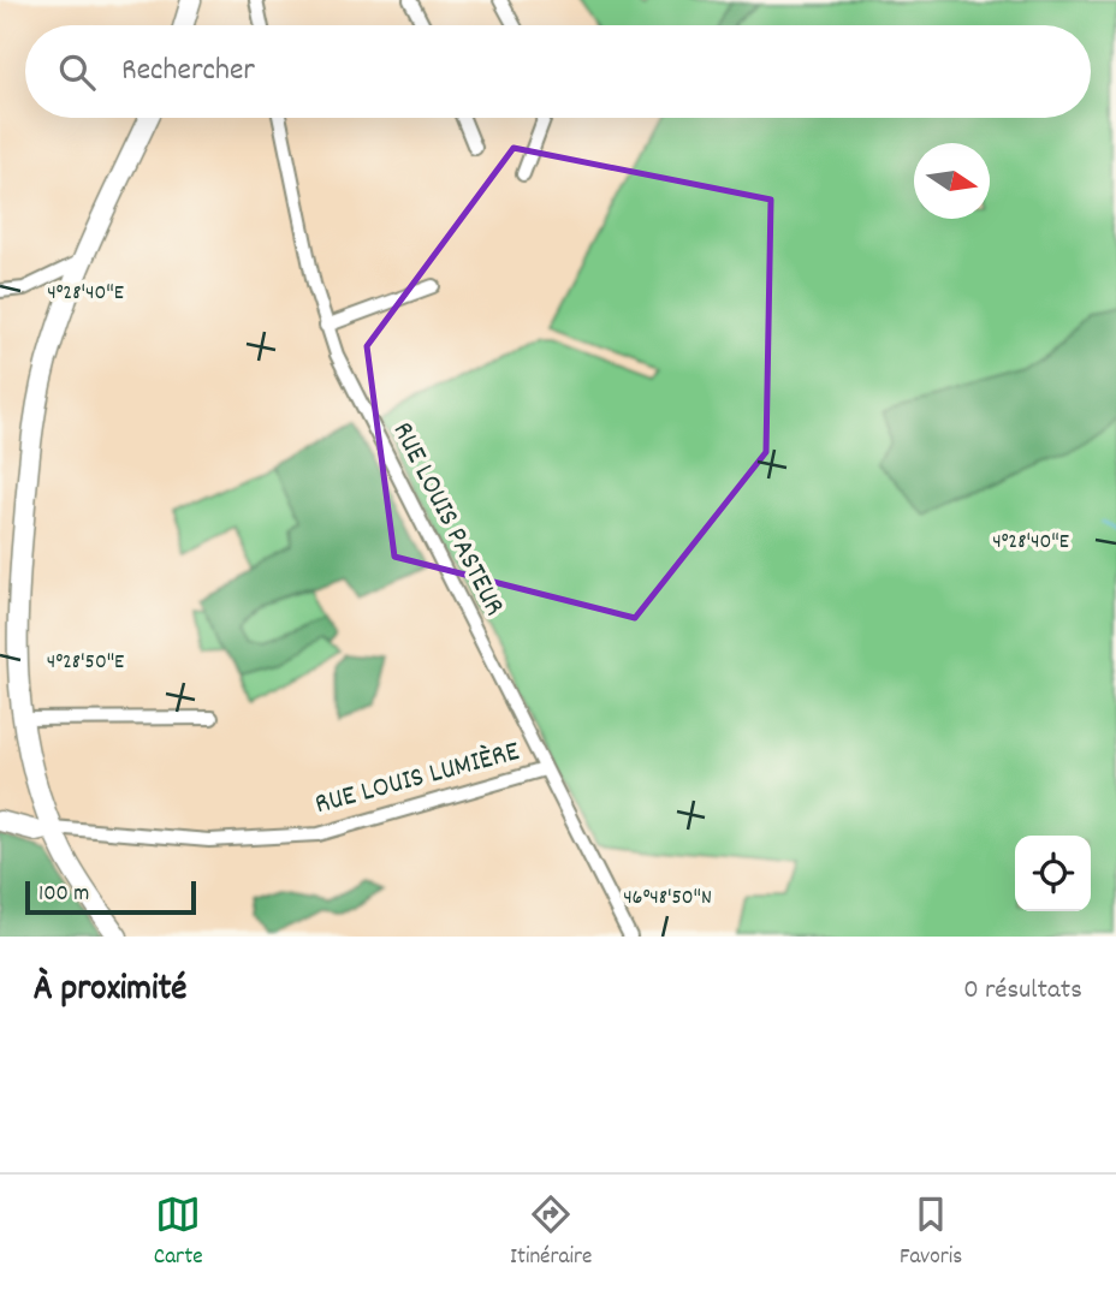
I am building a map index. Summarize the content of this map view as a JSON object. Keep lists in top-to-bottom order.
{
  "streets": {
    "street": ["RUE LOUIS PASTEUR", "RUE LOUIS LUMIÈRE"]
  },
  "crossings": [
    ["RUE LOUIS PASTEUR", "RUE LOUIS LUMIÈRE"]
  ],
  "scale_bar": "100 m",
  "north": "right",
  "page": {
    "search": "Rechercher",
    "scale": "100 m",
    "heading": ["À proximité", "0 résultats"],
    "nav": ["Carte", "Itinéraire", "Favoris"]
  },
  "coordinates": ["4°28'40\"E", "4°28'50\"E", "46°48'50\"N"]
}
